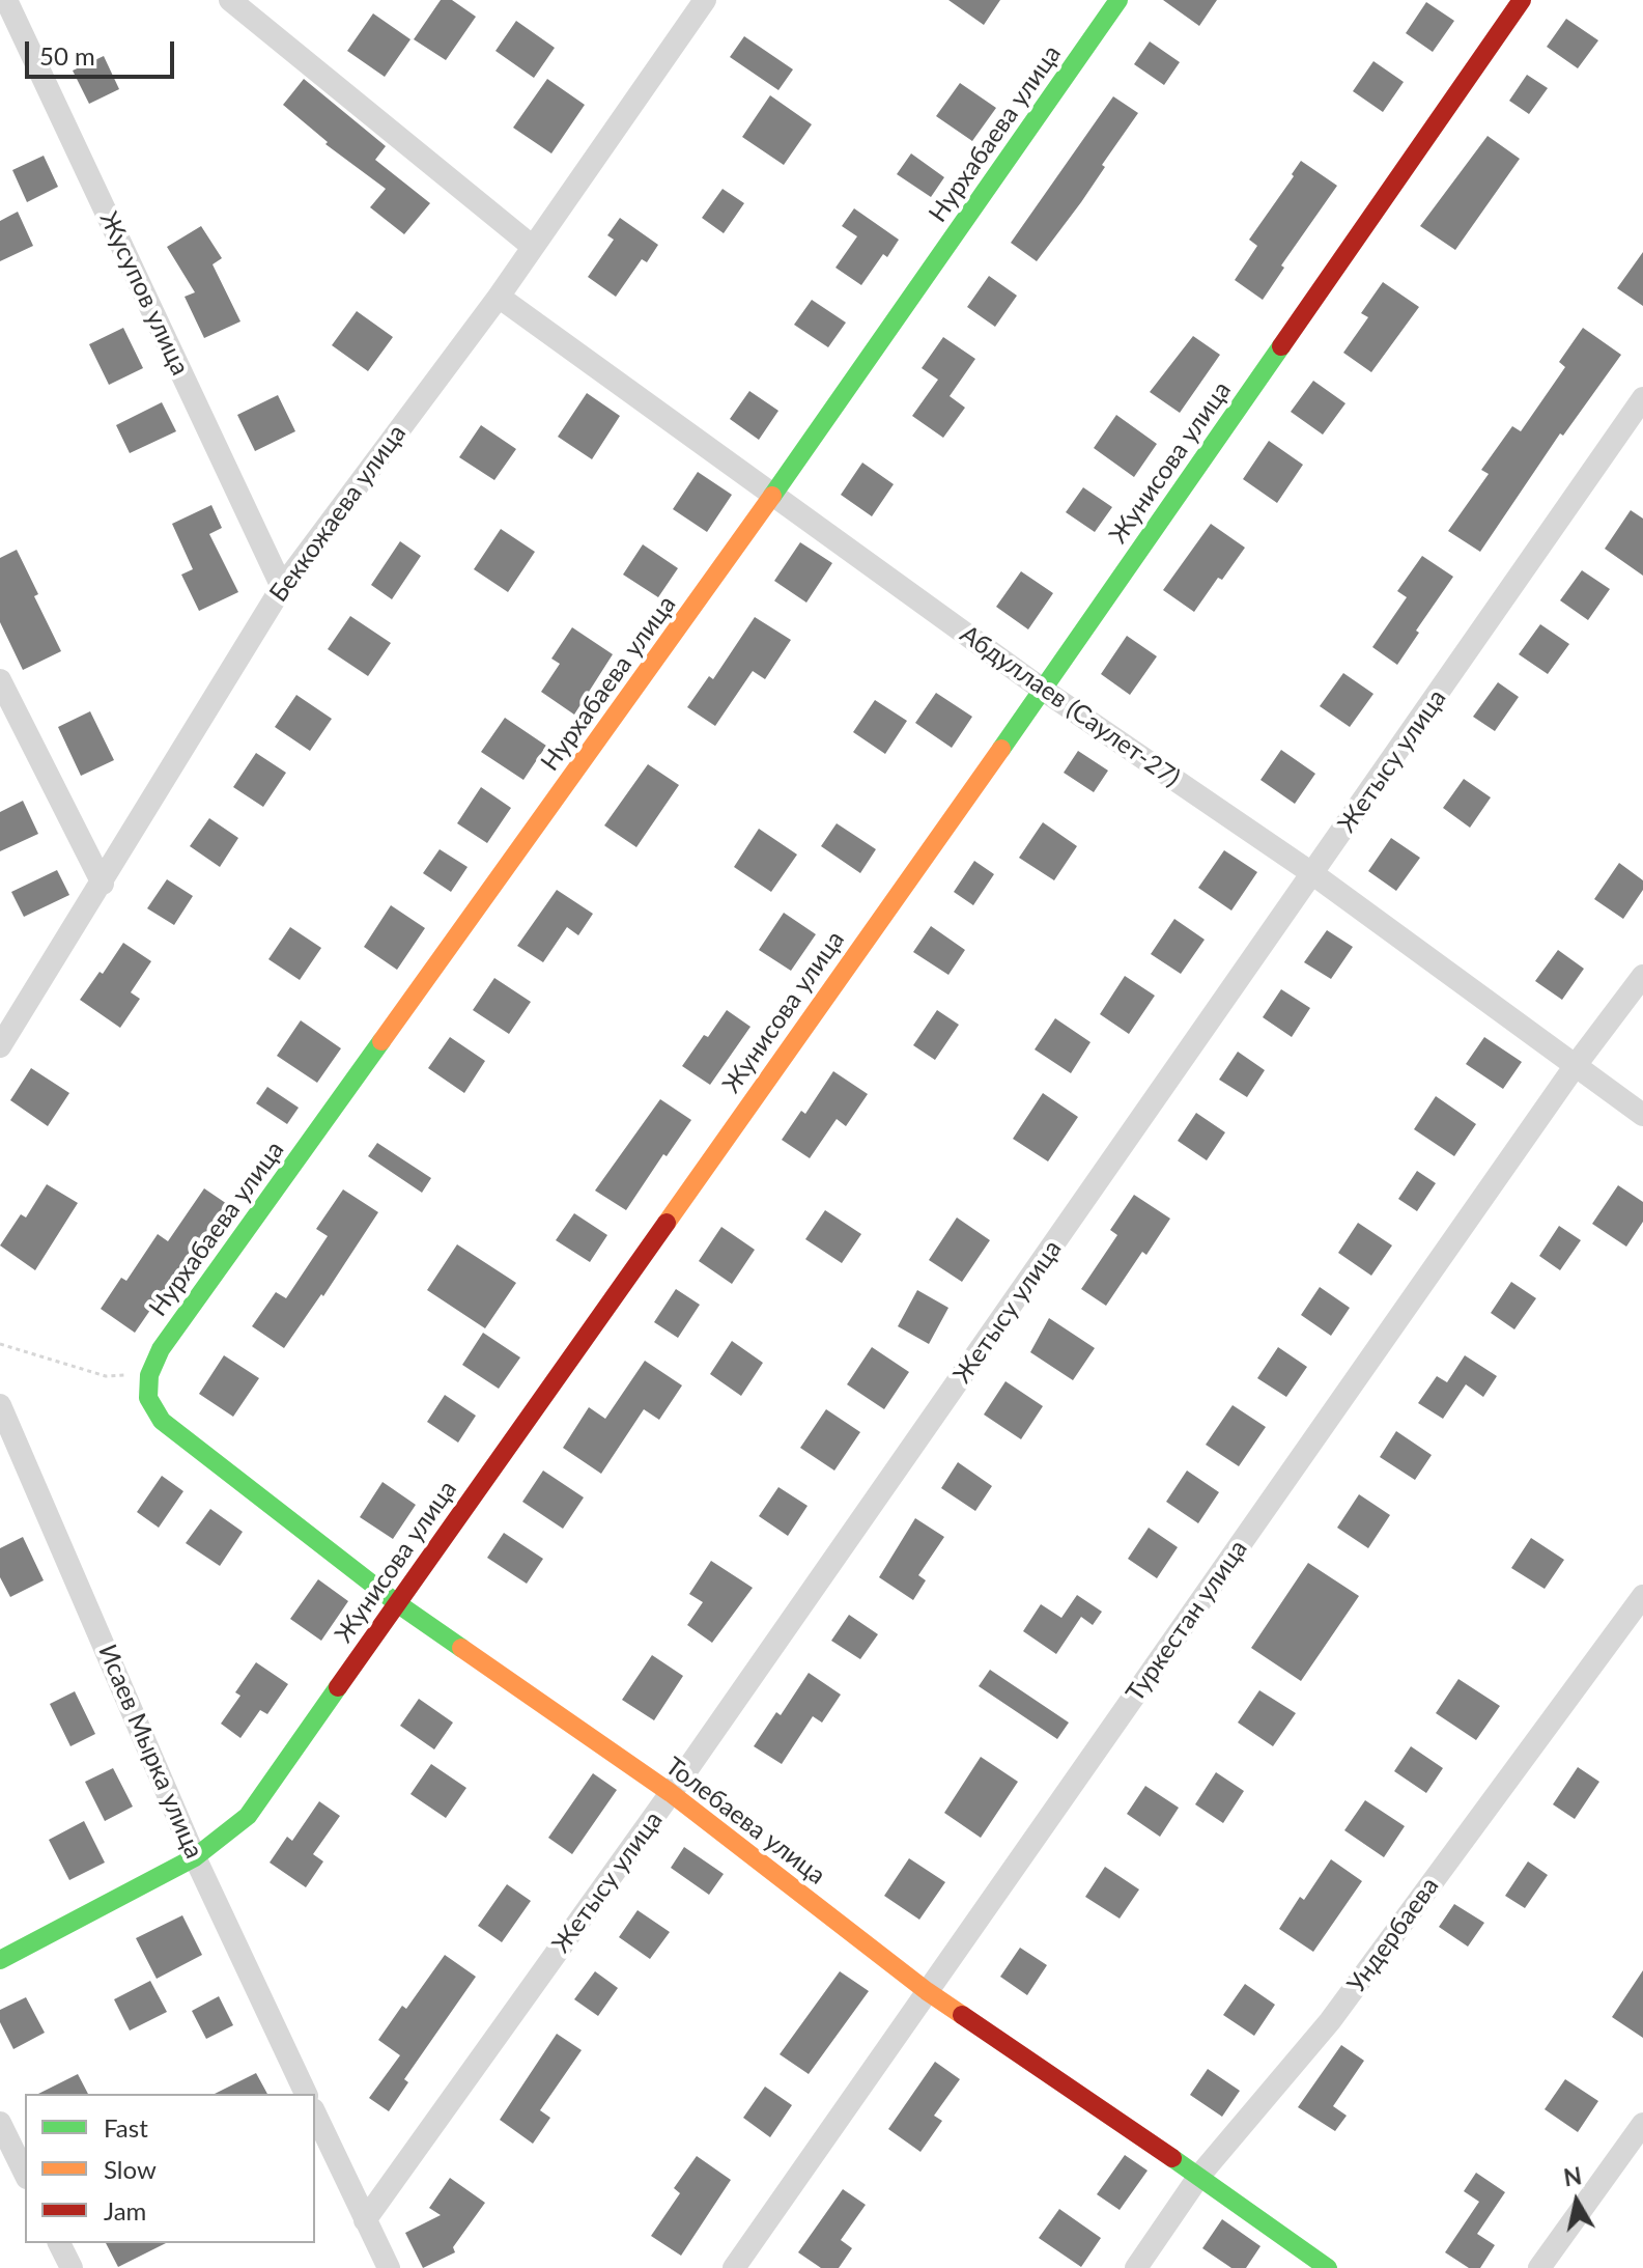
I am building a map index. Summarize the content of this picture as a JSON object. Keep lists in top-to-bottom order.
{
  "streets": {
    "street": [
      "Нурхабаева улица",
      "Жусупов улица",
      "Жунисова улица",
      "Беккожаева улица",
      "Абдуллаев (Саулет-27)",
      "Жетысу улица",
      "Туркестан улица",
      "Исаев Мырка улица",
      "Толебаева улица",
      "Ундербаева"
    ]
  },
  "crossings": [
    ["Нурхабаева улица", "Абдуллаев (Саулет-27)"],
    ["Нурхабаева улица", "Толебаева улица"],
    ["Жусупов улица", "Беккожаева улица"],
    ["Жунисова улица", "Абдуллаев (Саулет-27)"],
    ["Жунисова улица", "Исаев Мырка улица"],
    ["Жунисова улица", "Толебаева улица"],
    ["Беккожаева улица", "Абдуллаев (Саулет-27)"],
    ["Абдуллаев (Саулет-27)", "Жетысу улица"],
    ["Абдуллаев (Саулет-27)", "Туркестан улица"],
    ["Жетысу улица", "Толебаева улица"],
    ["Туркестан улица", "Толебаева улица"],
    ["Толебаева улица", "Ундербаева"]
  ],
  "legend": ["Fast", "Slow", "Jam"],
  "scale_bar": "50 m",
  "north": "top"
}
